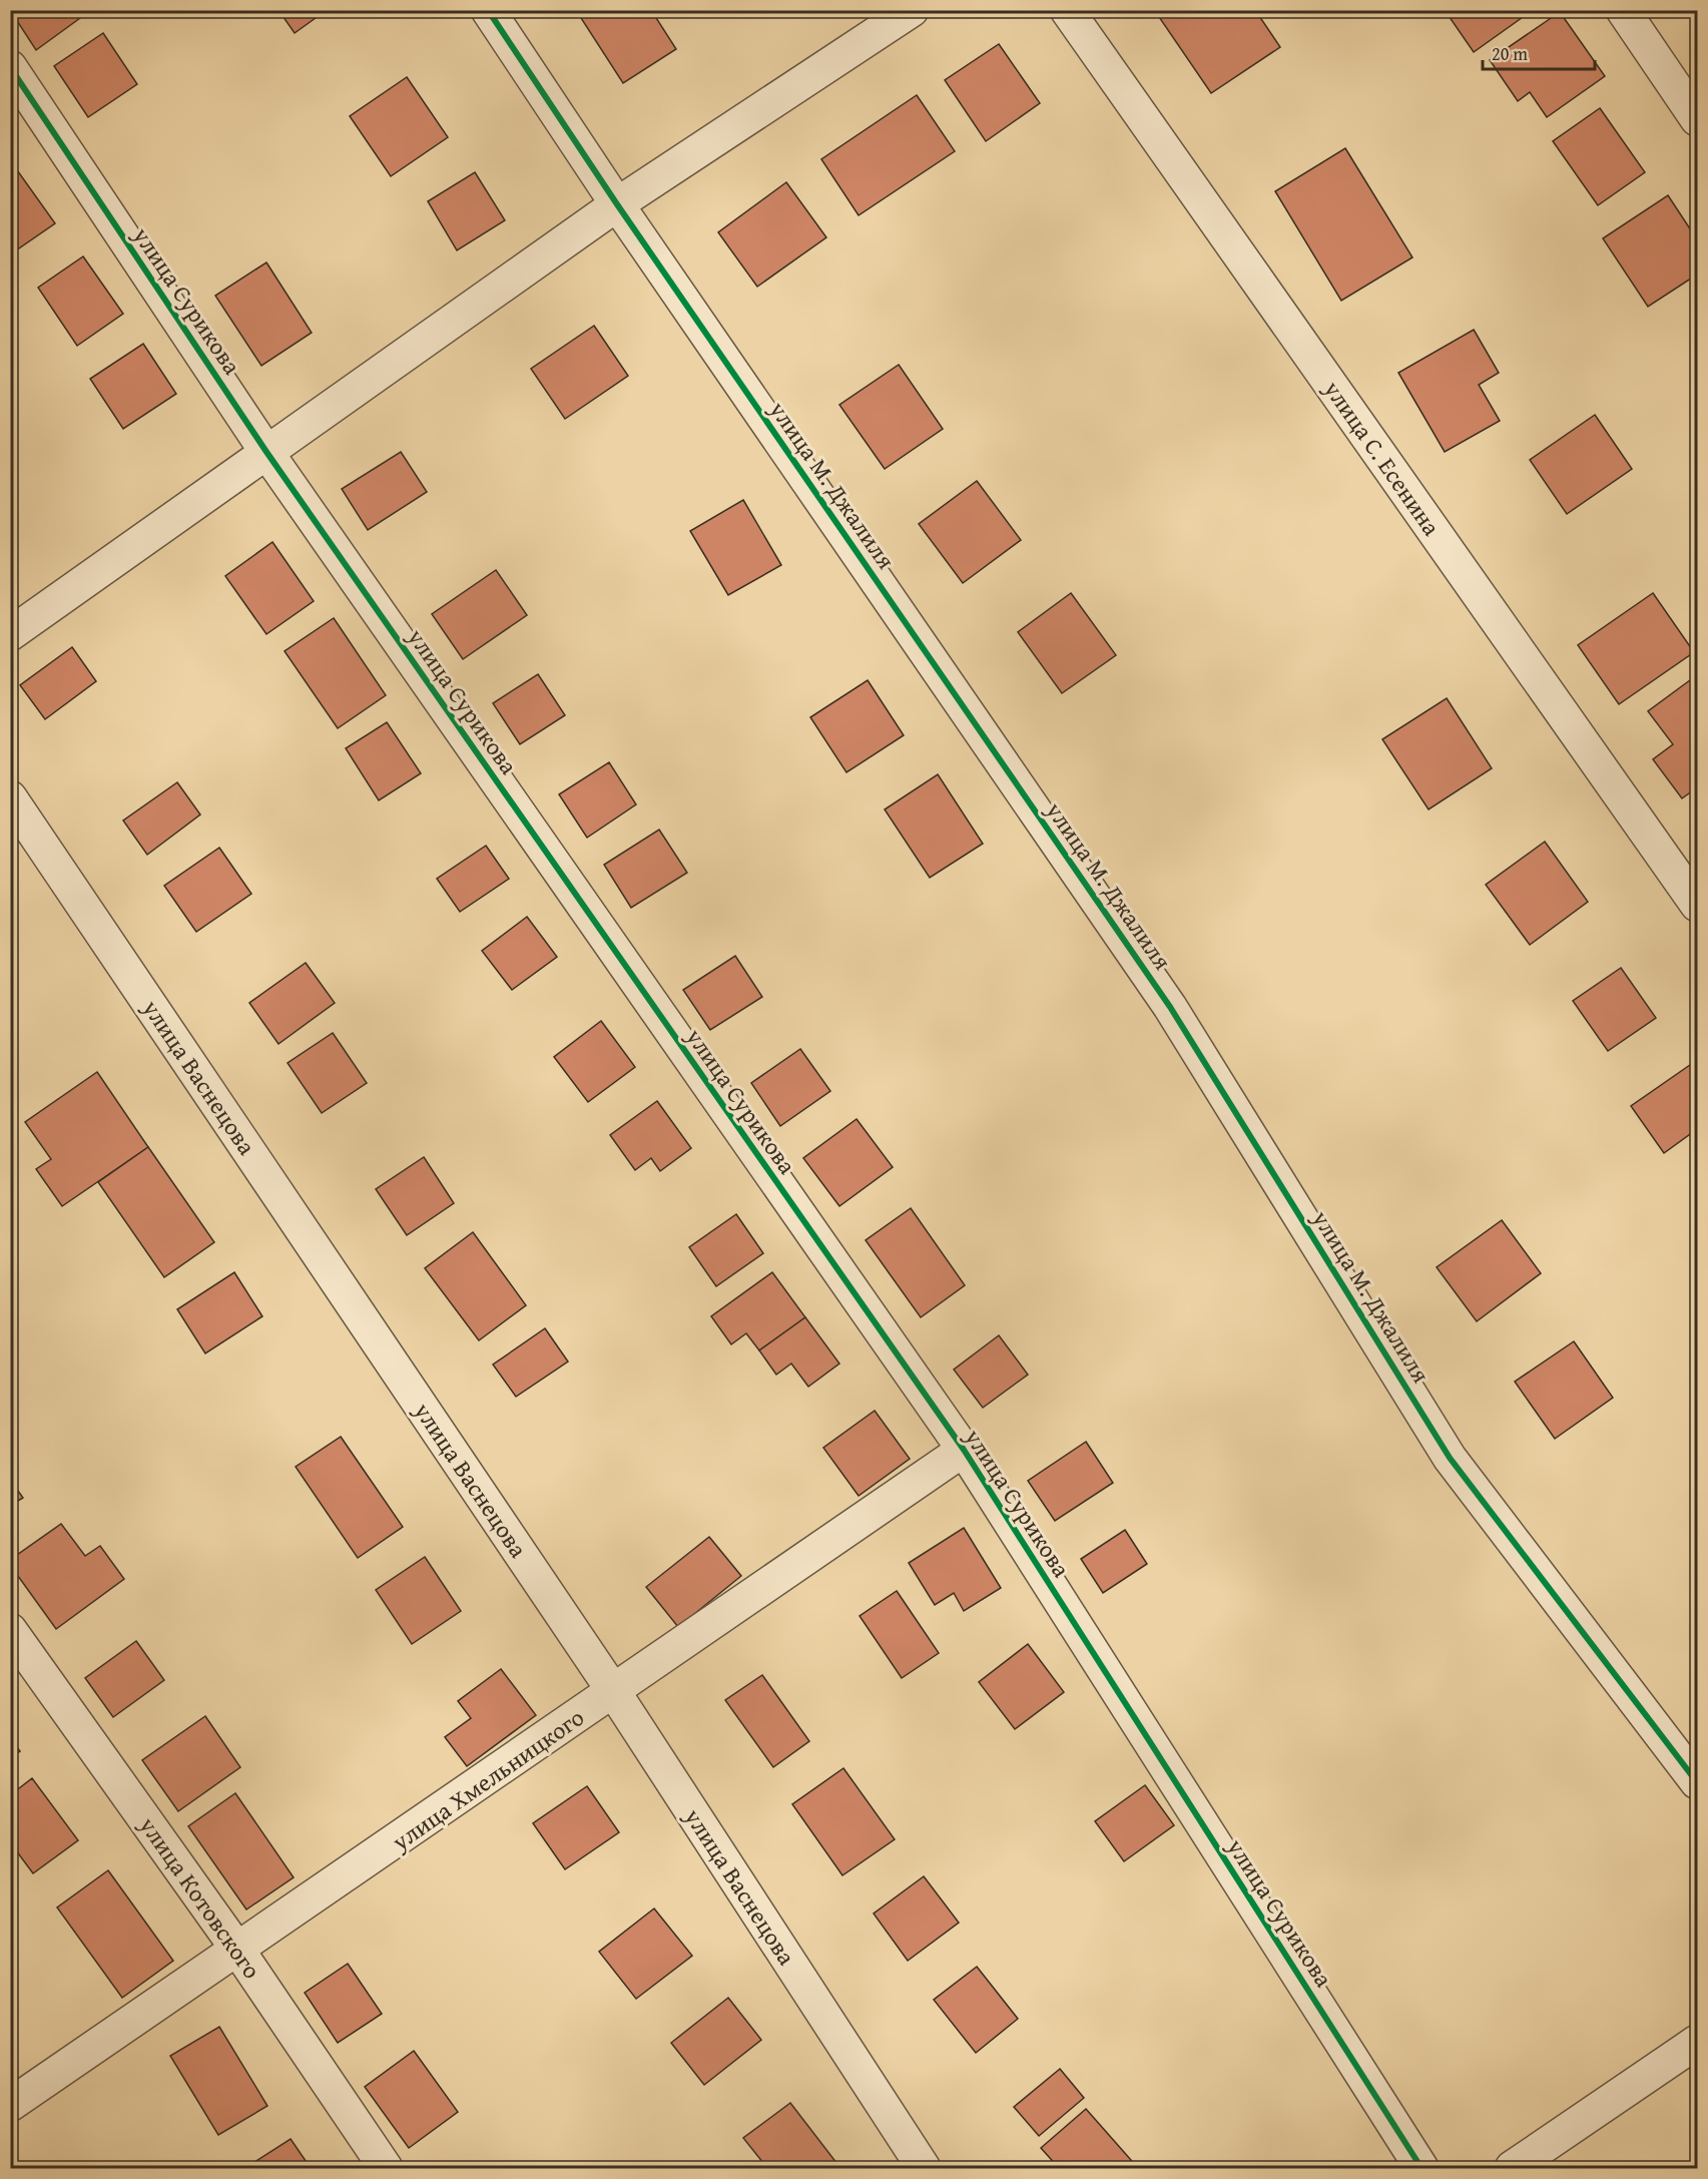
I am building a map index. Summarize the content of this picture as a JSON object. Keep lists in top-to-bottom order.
{
  "streets": {
    "street": [
      "улица Сурикова",
      "улица С. Есенина",
      "улица М. Джалиля",
      "улица Васнецова",
      "улица Хмельницкого",
      "улица Котовского"
    ]
  },
  "crossings": [
    ["улица Сурикова", "улица Хмельницкого"],
    ["улица Васнецова", "улица Хмельницкого"],
    ["улица Хмельницкого", "улица Котовского"]
  ],
  "scale_bar": "20 m"
}
